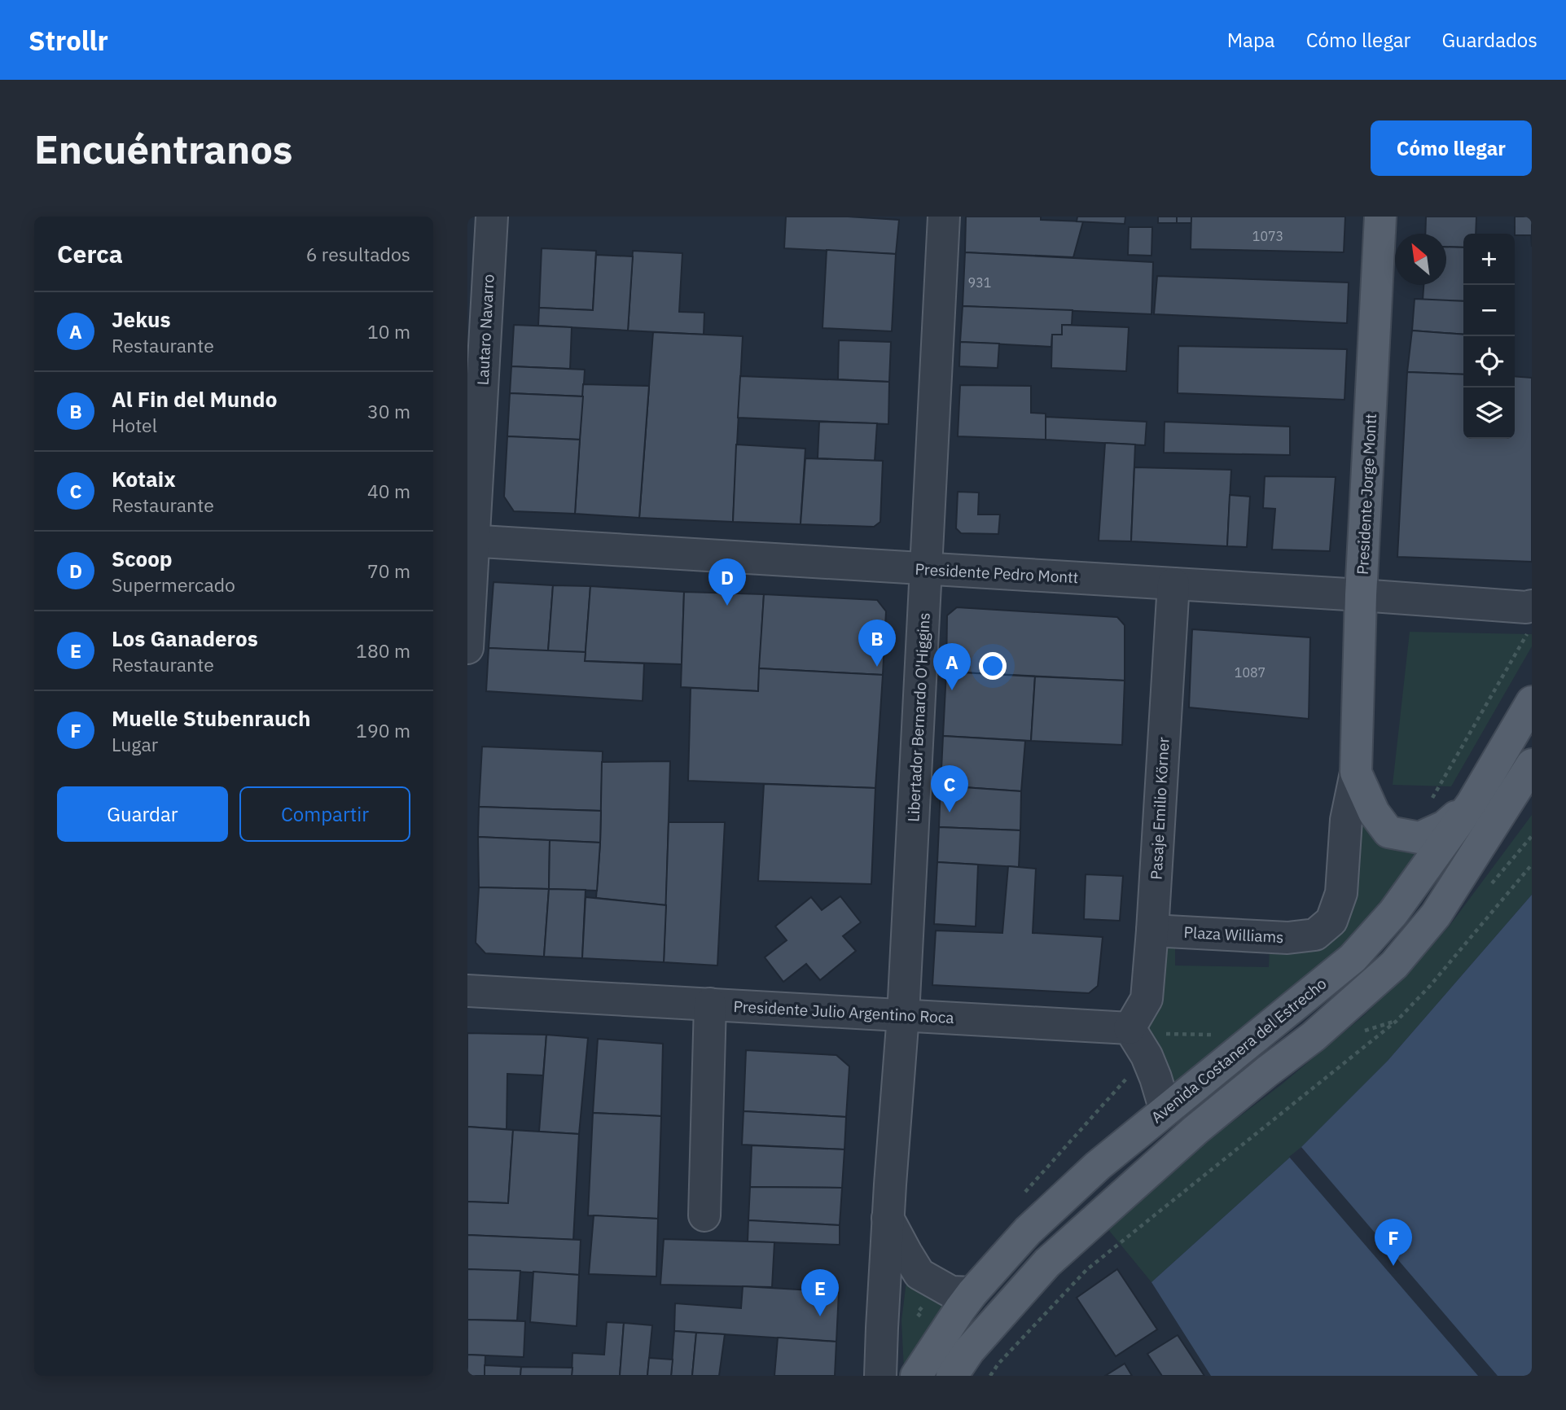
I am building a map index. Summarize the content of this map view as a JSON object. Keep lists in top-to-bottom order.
{
  "streets": {
    "main road": ["Presidente Jorge Montt", "Avenida Costanera del Estrecho"],
    "street": [
      "Lautaro Navarro",
      "Presidente Pedro Montt",
      "Libertador Bernardo O'Higgins",
      "Pasaje Emilio Körner",
      "Plaza Williams",
      "Presidente Julio Argentino Roca"
    ]
  },
  "crossings": [
    ["Lautaro Navarro", "Presidente Pedro Montt"],
    ["Presidente Jorge Montt", "Presidente Pedro Montt"],
    ["Presidente Jorge Montt", "Plaza Williams"],
    ["Presidente Jorge Montt", "Avenida Costanera del Estrecho"],
    ["Presidente Pedro Montt", "Libertador Bernardo O'Higgins"],
    ["Presidente Pedro Montt", "Pasaje Emilio Körner"],
    ["Libertador Bernardo O'Higgins", "Presidente Julio Argentino Roca"],
    ["Pasaje Emilio Körner", "Plaza Williams"],
    ["Pasaje Emilio Körner", "Presidente Julio Argentino Roca"]
  ],
  "house_numbers": ["1073", "931", "1087"],
  "north": "top left",
  "page": {
    "header": "Strollr",
    "nav": ["Mapa", "Cómo llegar", "Guardados"],
    "buttons": [
      "Cómo llegar",
      ["Guardar", "Compartir"]
    ],
    "title": "Encuéntranos",
    "heading": ["Cerca", "6 resultados"],
    "map_buttons": ["+", "−"],
    "list": [
      {
        "mark": "A",
        "name": "Jekus",
        "note": "Restaurante",
        "value": "10 m"
      },
      {
        "mark": "B",
        "name": "Al Fin del Mundo",
        "note": "Hotel",
        "value": "30 m"
      },
      {
        "mark": "C",
        "name": "Kotaix",
        "note": "Restaurante",
        "value": "40 m"
      },
      {
        "mark": "D",
        "name": "Scoop",
        "note": "Supermercado",
        "value": "70 m"
      },
      {
        "mark": "E",
        "name": "Los Ganaderos",
        "note": "Restaurante",
        "value": "180 m"
      },
      {
        "mark": "F",
        "name": "Muelle Stubenrauch",
        "note": "Lugar",
        "value": "190 m"
      }
    ],
    "pins": [
      "D",
      "B",
      "A",
      "C",
      "F",
      "E"
    ]
  }
}
